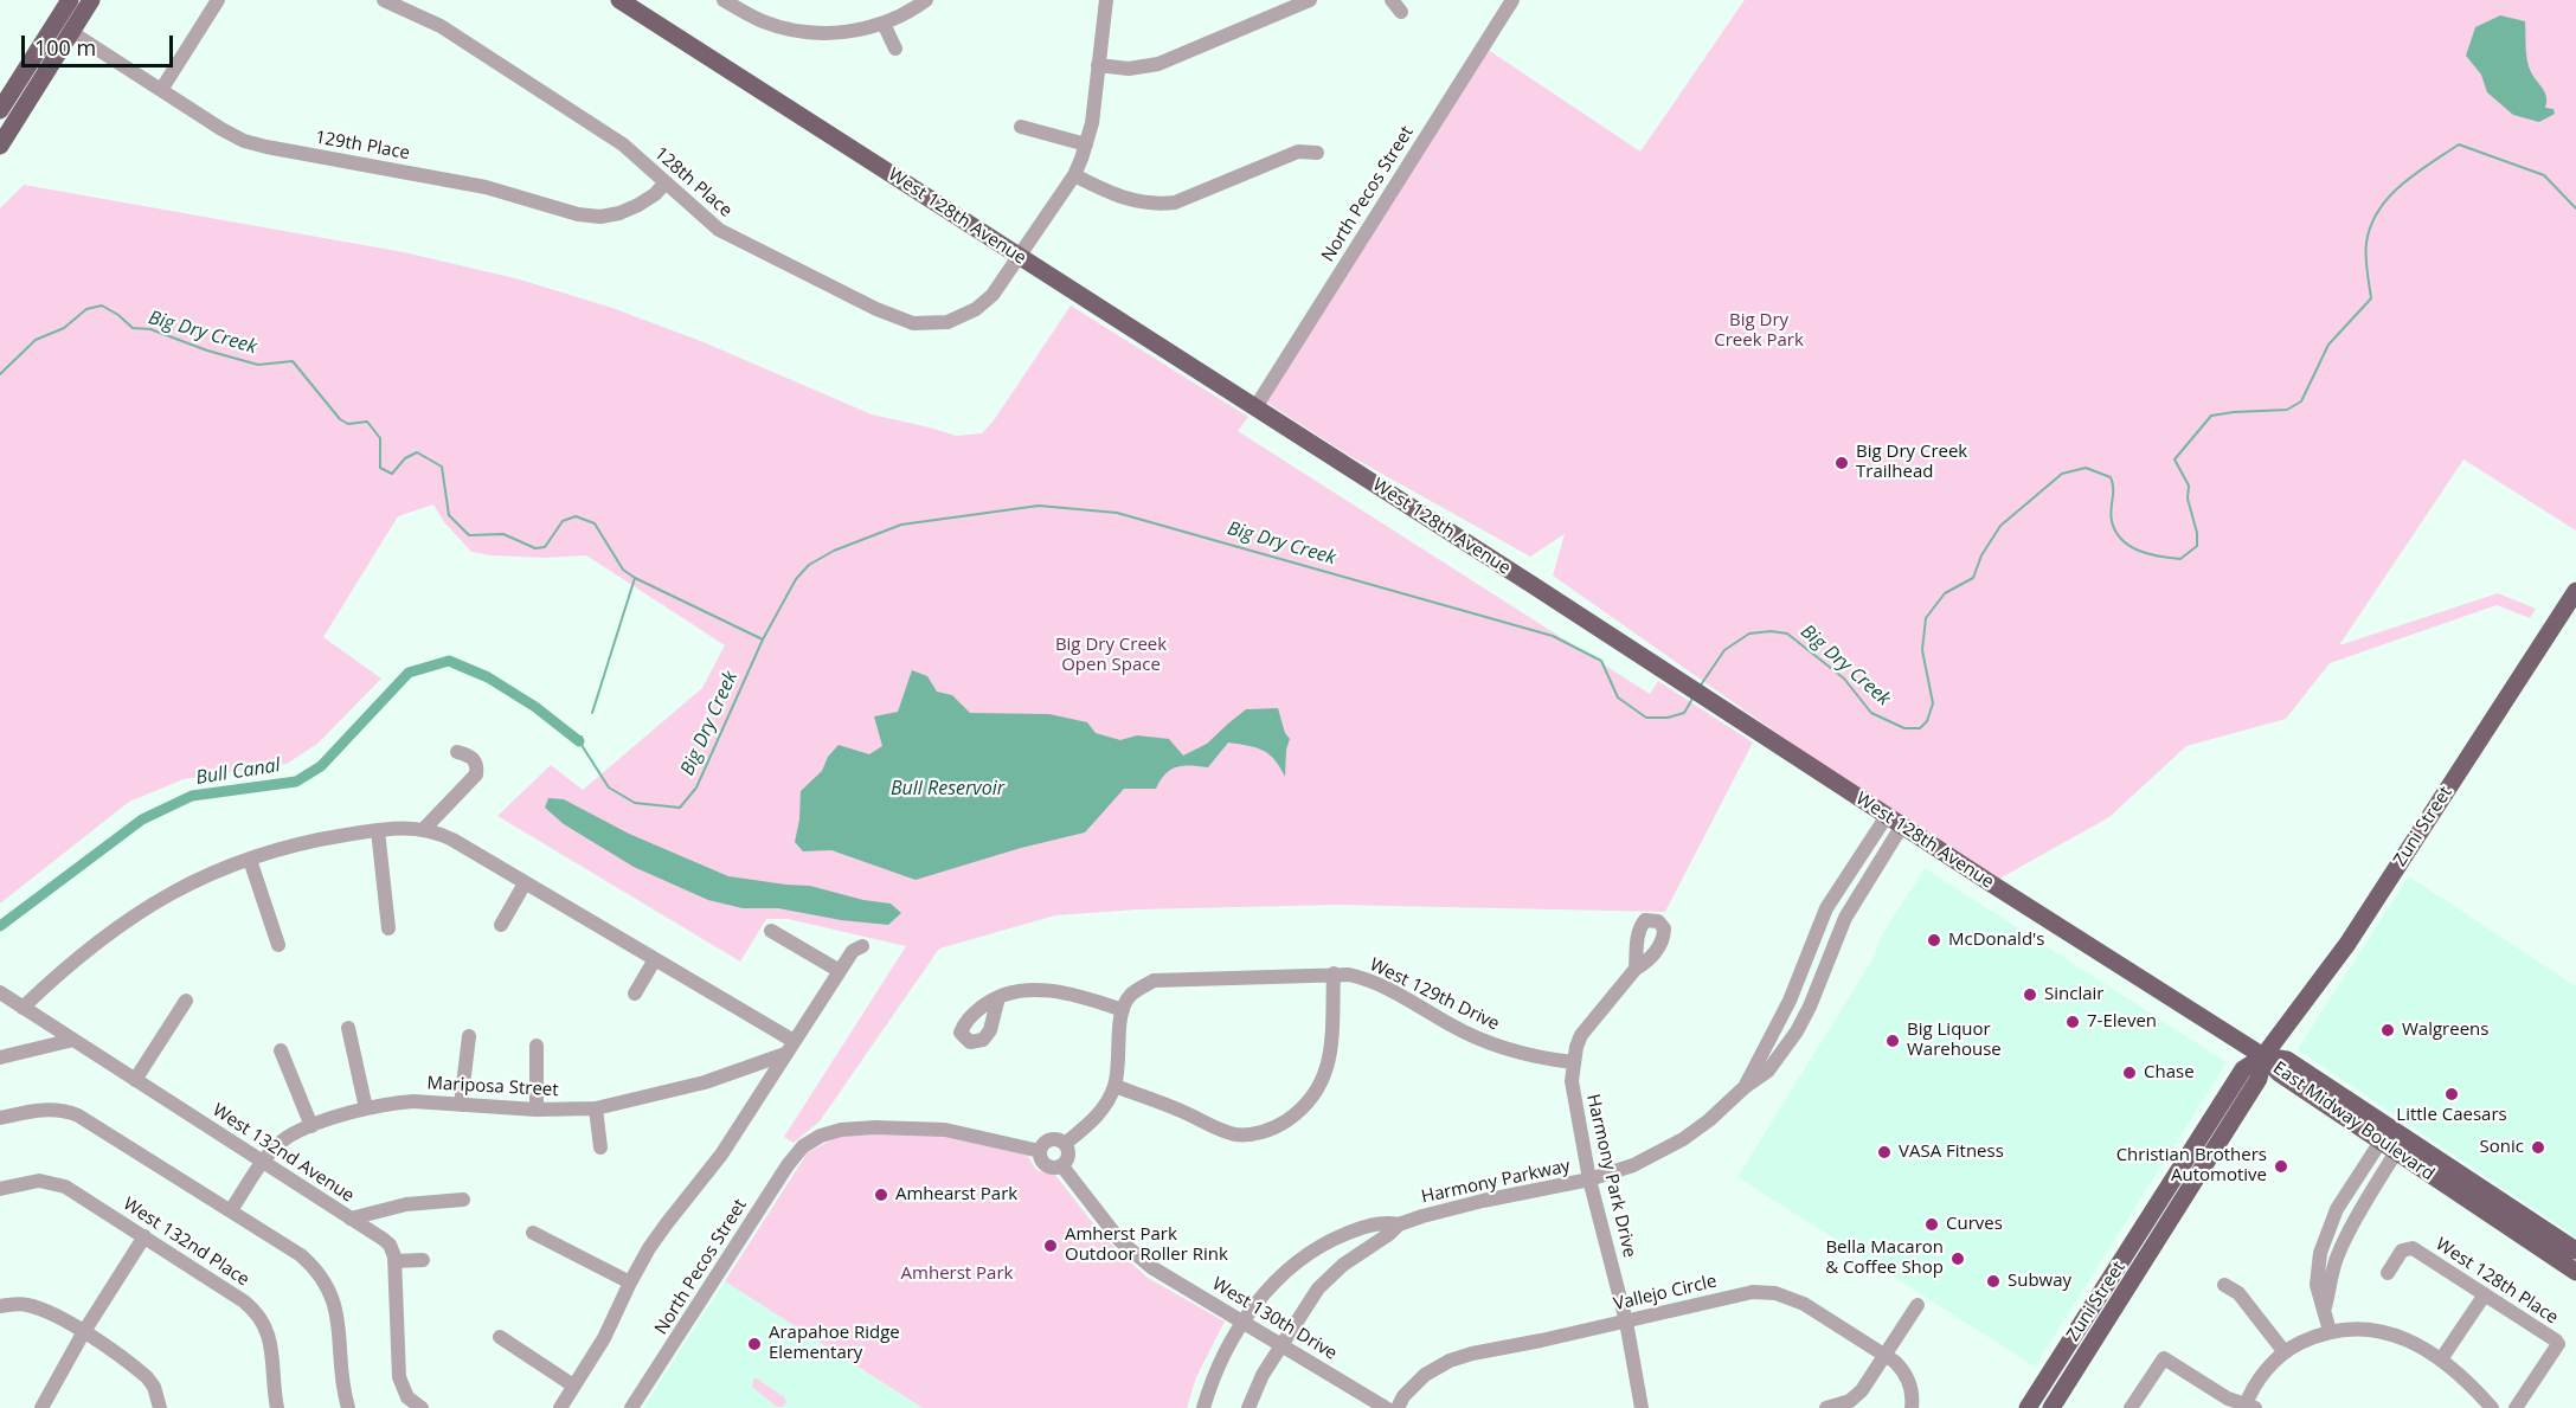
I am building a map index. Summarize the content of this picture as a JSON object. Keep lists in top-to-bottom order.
{
  "streets": {
    "main road": ["West 128th Avenue", "Zuni Street", "East Midway Boulevard"],
    "street": [
      "129th Place",
      "128th Place",
      "North Pecos Street",
      "West 129th Drive",
      "Mariposa Street",
      "West 132nd Avenue",
      "Harmony Park Drive",
      "Harmony Parkway",
      "West 132nd Place",
      "West 128th Place",
      "Vallejo Circle",
      "West 130th Drive"
    ]
  },
  "crossings": [
    ["129th Place", "128th Place"],
    ["128th Place", "West 128th Avenue"],
    ["North Pecos Street", "West 128th Avenue"],
    ["North Pecos Street", "West 130th Drive"],
    ["West 128th Avenue", "Zuni Street"],
    ["West 128th Avenue", "East Midway Boulevard"],
    ["West 128th Avenue", "Harmony Parkway"],
    ["Zuni Street", "East Midway Boulevard"],
    ["West 129th Drive", "Harmony Park Drive"],
    ["Mariposa Street", "West 132nd Avenue"],
    ["Harmony Park Drive", "Harmony Parkway"],
    ["Harmony Park Drive", "Vallejo Circle"],
    ["Harmony Parkway", "West 130th Drive"]
  ],
  "water": ["Big Dry Creek", "Bull Canal", "Bull Reservoir"],
  "parks": ["Big Dry Creek Park", "Big Dry Creek Open Space", "Amherst Park"],
  "places": [
    "Big Dry Creek Trailhead",
    "McDonald's",
    "Sinclair",
    "7-Eleven",
    "Walgreens",
    "Big Liquor Warehouse",
    "Chase",
    "Little Caesars",
    "Sonic",
    "VASA Fitness",
    "Christian Brothers Automotive",
    "Amhearst Park",
    "Curves",
    "Amherst Park Outdoor Roller Rink",
    "Bella Macaron & Coffee Shop",
    "Subway",
    "Arapahoe Ridge Elementary"
  ],
  "scale_bar": "100 m"
}
